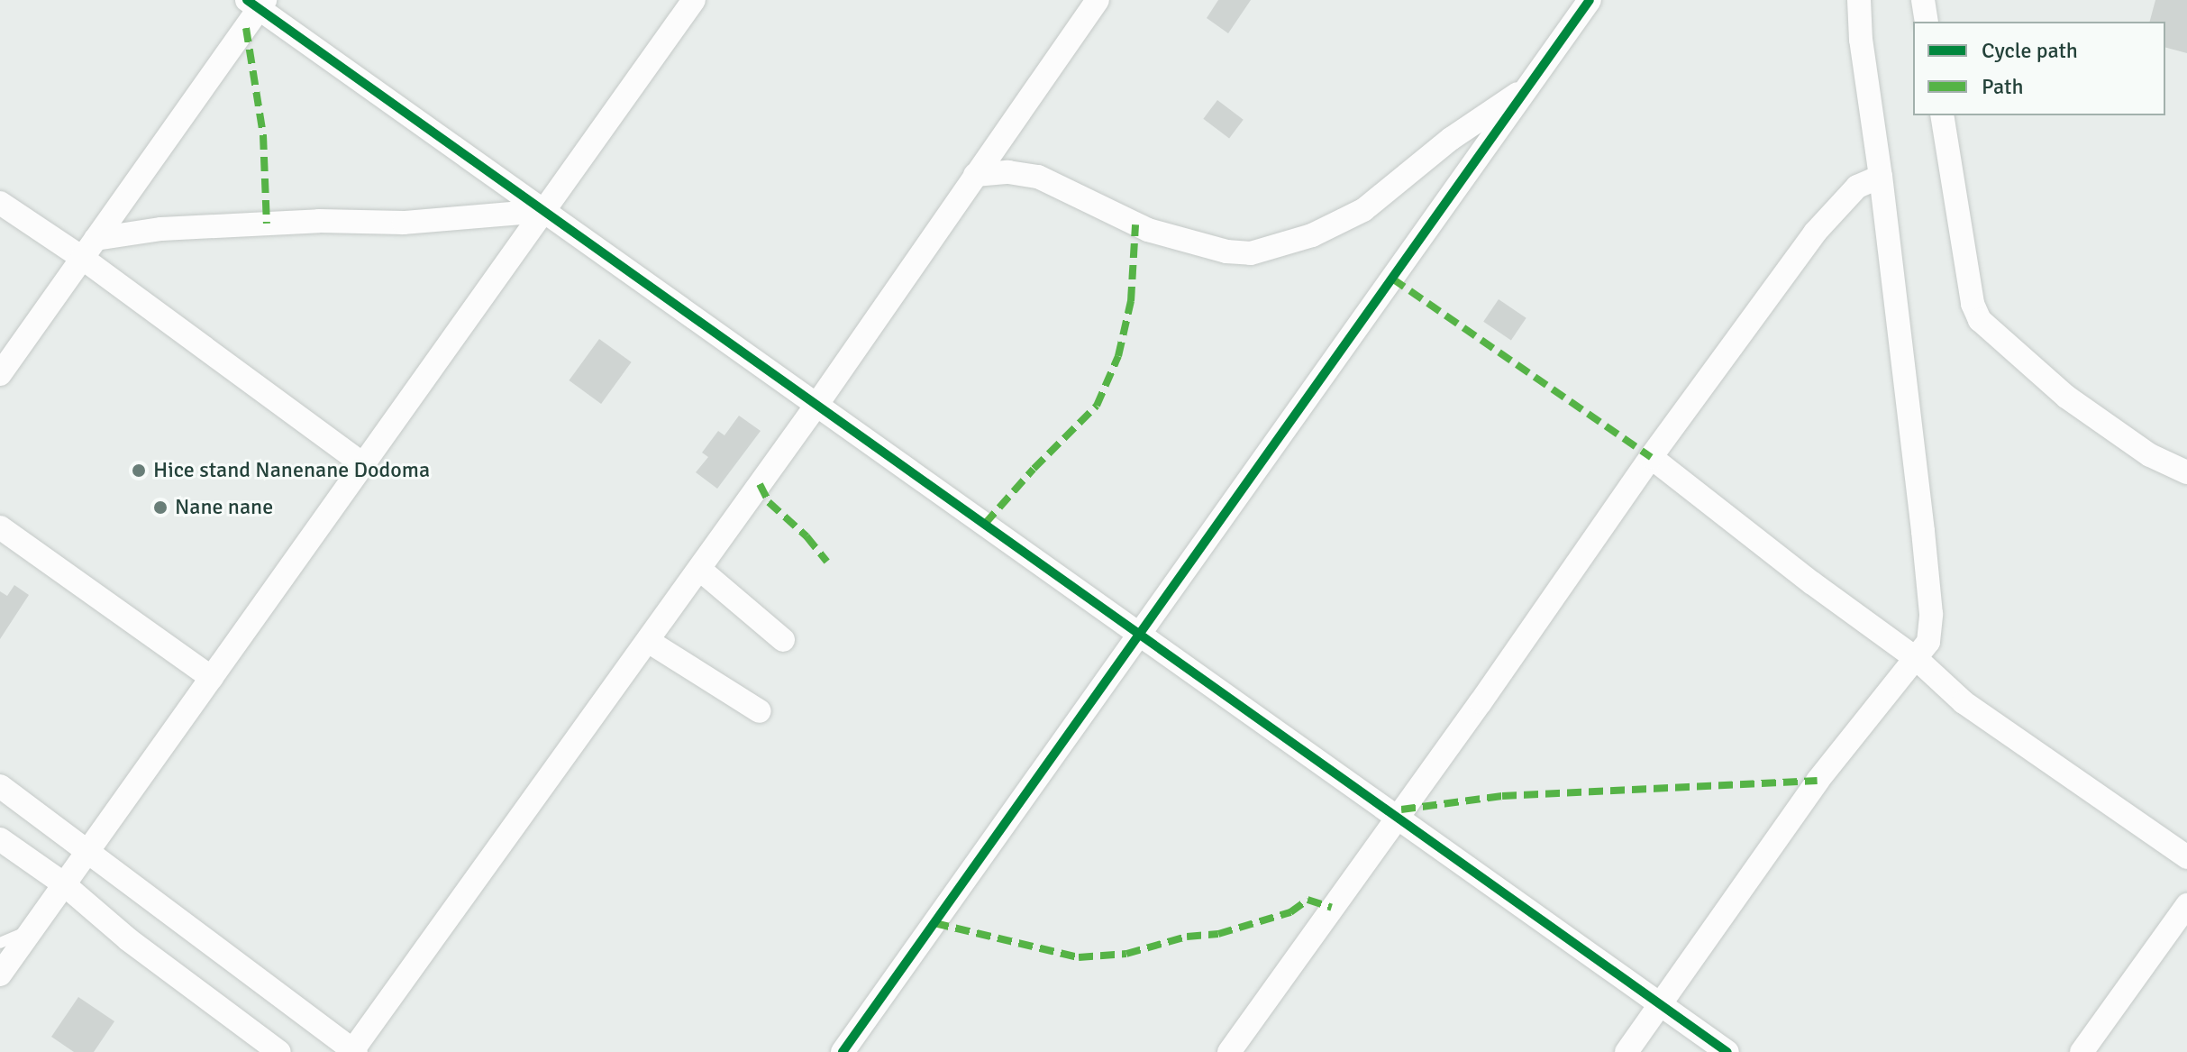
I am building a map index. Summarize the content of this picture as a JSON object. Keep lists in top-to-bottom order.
{
  "places": ["Hice stand Nanenane Dodoma", "Nane nane"],
  "legend": ["Cycle path", "Path"]
}
